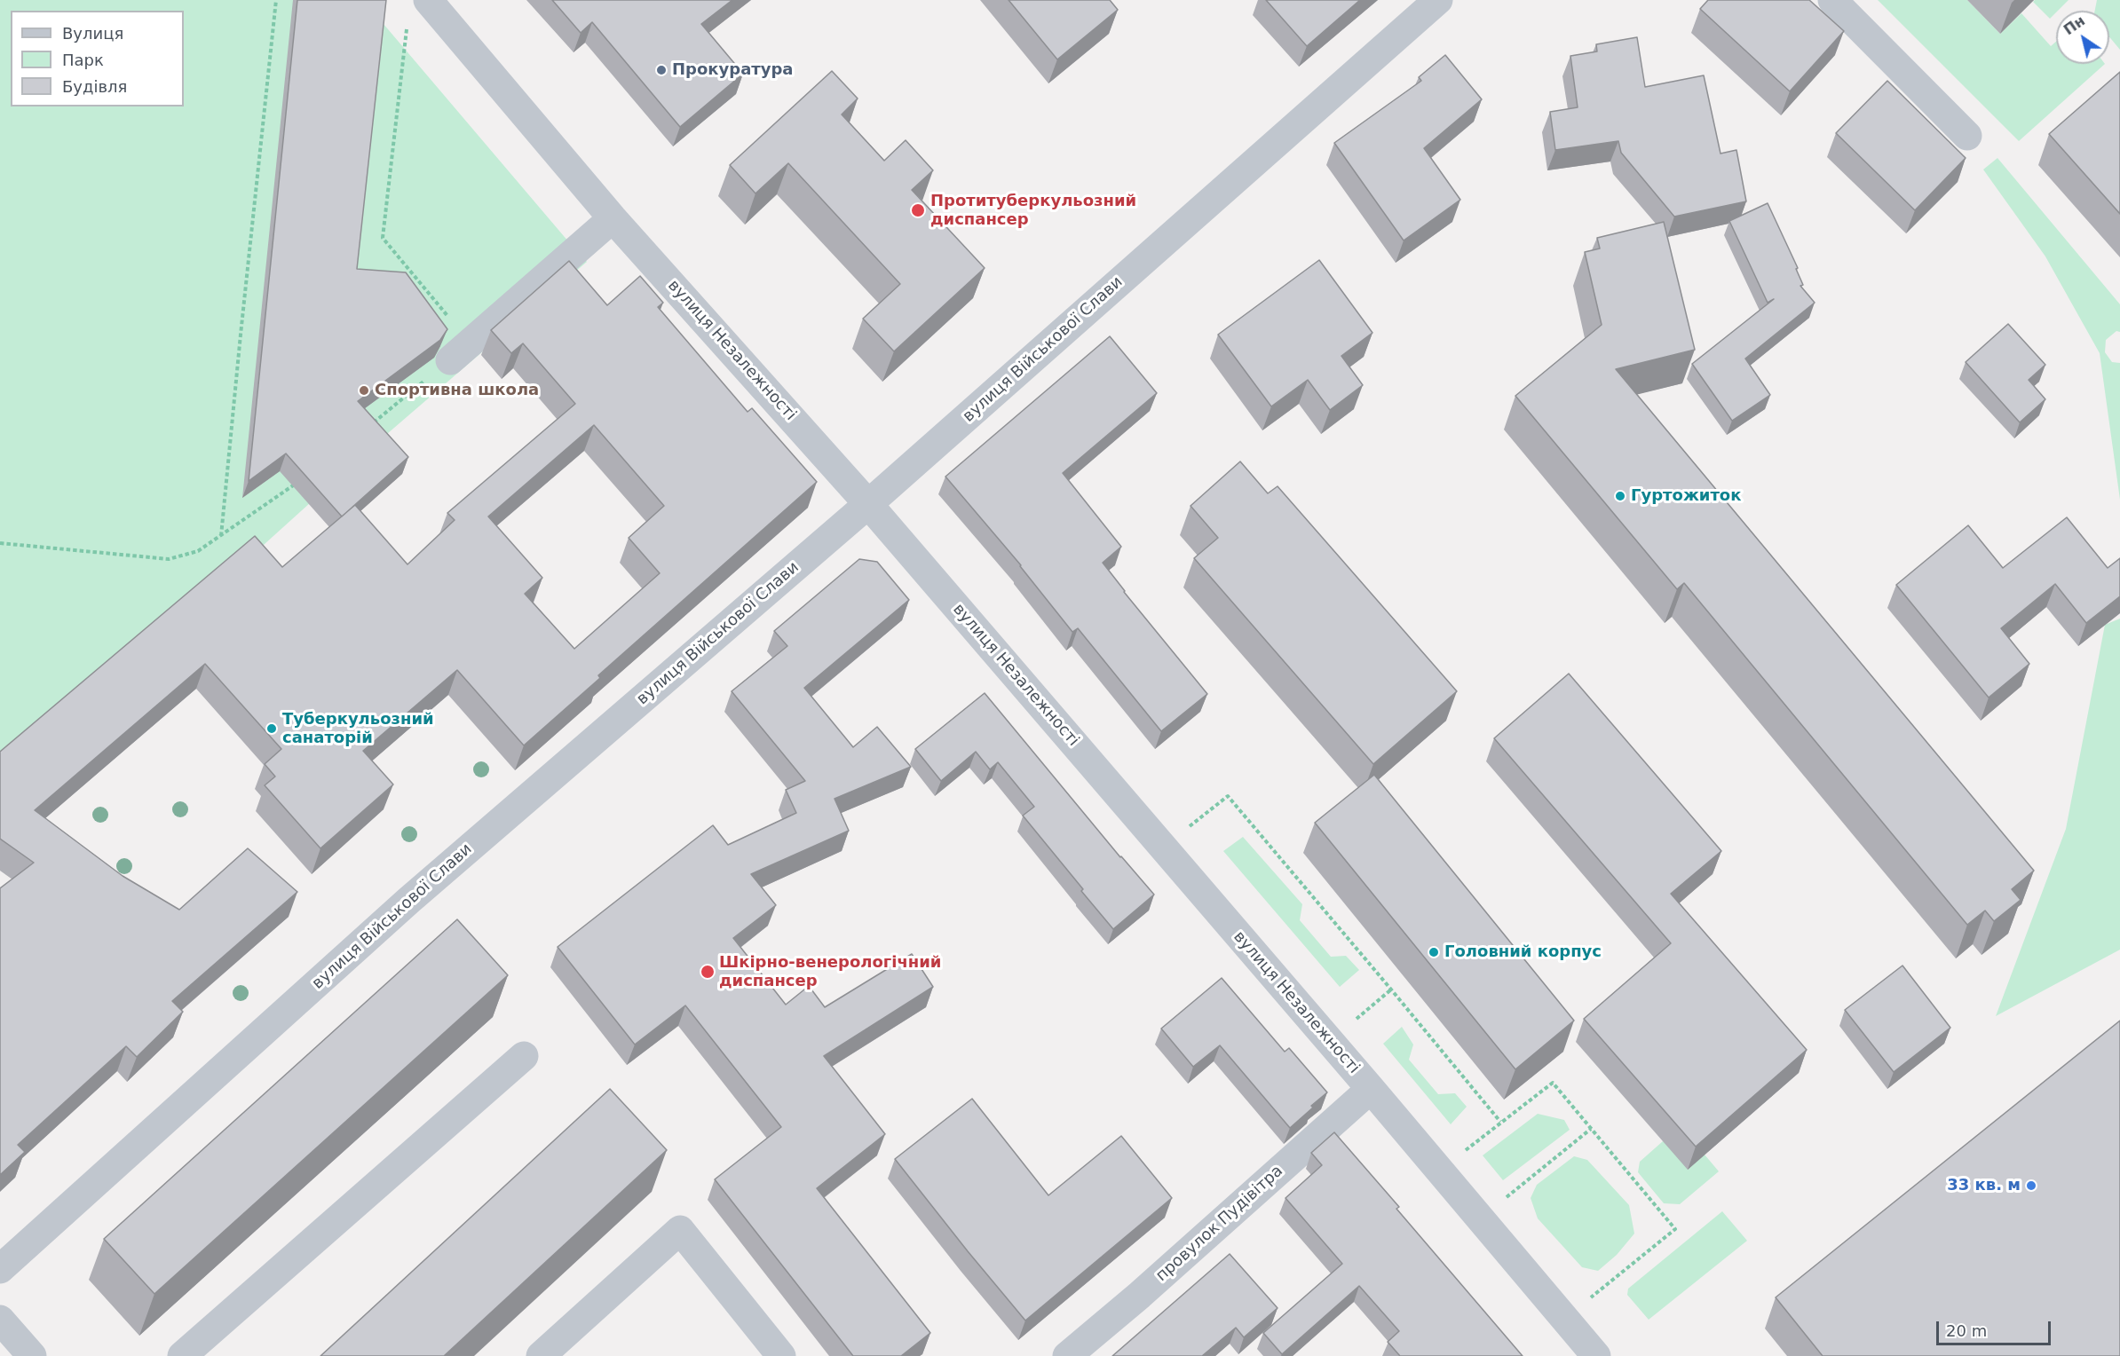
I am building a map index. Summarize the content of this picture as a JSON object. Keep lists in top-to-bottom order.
{
  "streets": {
    "street": ["вулиця Військової Слави", "вулиця Незалежності", "провулок Пудівітра"]
  },
  "crossings": [
    ["вулиця Військової Слави", "вулиця Незалежності"],
    ["вулиця Незалежності", "провулок Пудівітра"]
  ],
  "places": [
    "Прокуратура",
    "Протитуберкульозний диспансер",
    "Спортивна школа",
    "Гуртожиток",
    "Туберкульозний санаторій",
    "Головний корпус",
    "Шкірно-венерологічний диспансер",
    "33 кв. м"
  ],
  "legend": ["Вулиця", "Парк", "Будівля"],
  "scale_bar": "20 m",
  "north": "top left"
}
